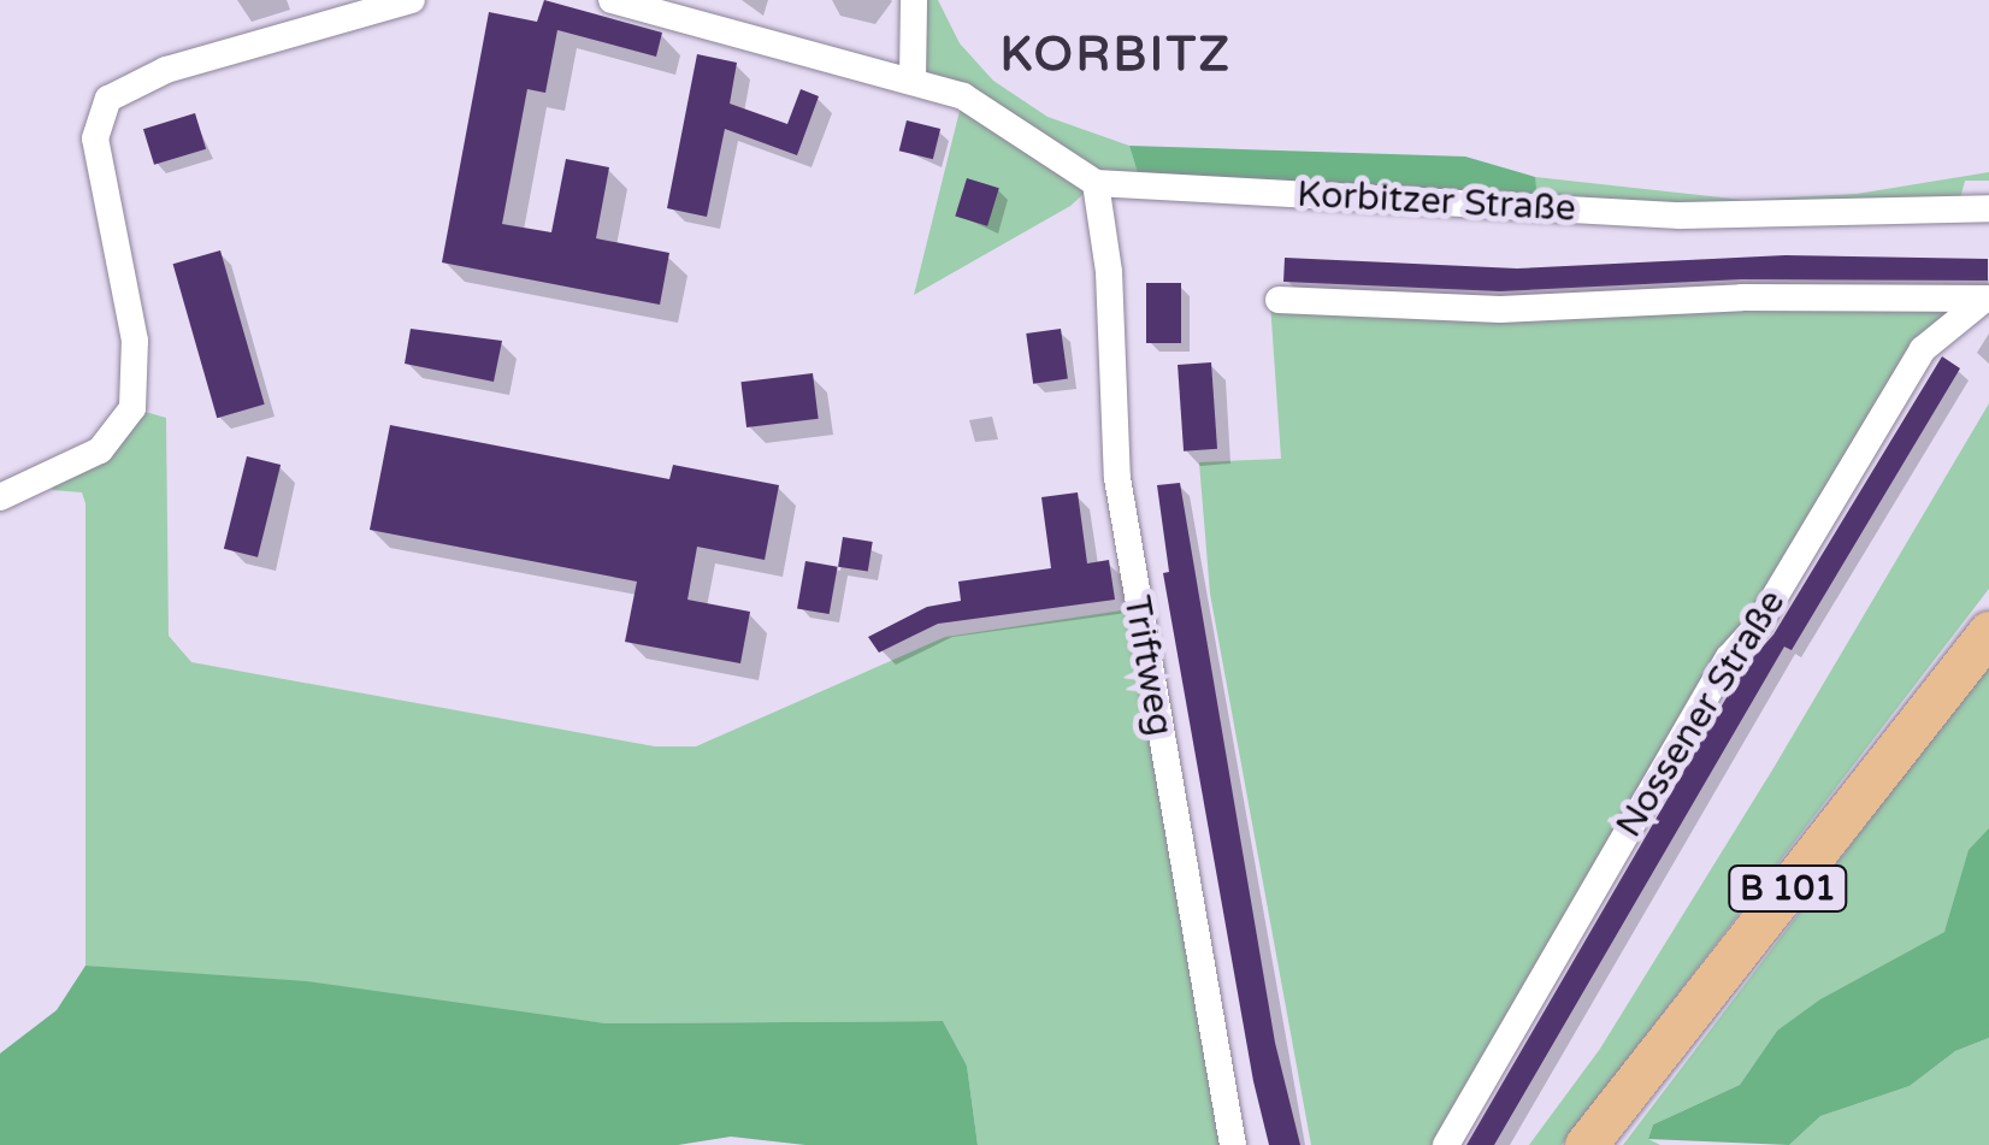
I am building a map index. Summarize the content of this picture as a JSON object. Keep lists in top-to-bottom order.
{
  "streets": {
    "main road": ["B 101"],
    "street": ["Korbitzer Straße", "Triftweg", "Nossener Straße"]
  },
  "crossings": [
    ["Korbitzer Straße", "Triftweg"]
  ],
  "districts": ["KORBITZ"]
}
